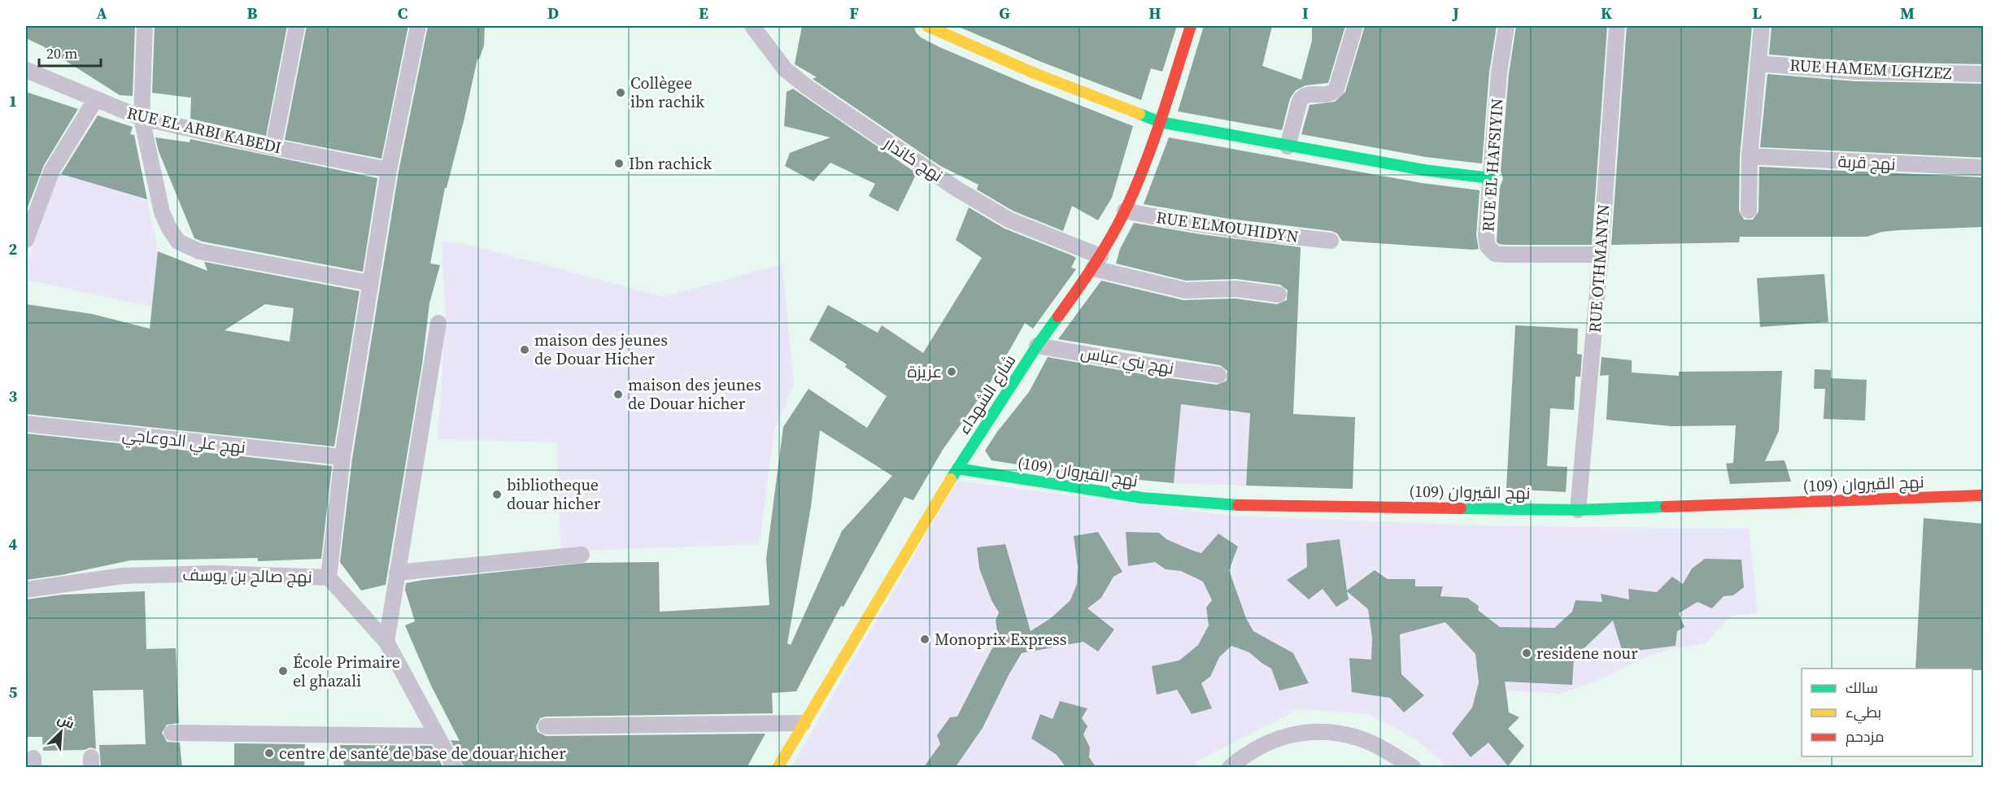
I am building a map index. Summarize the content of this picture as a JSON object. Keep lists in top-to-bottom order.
{
  "streets": {
    "street": [
      "RUE HAMEM LGHZEZ",
      "RUE EL ARBI KABEDI",
      "نهج كاندار",
      "نهج قربة",
      "RUE EL HAFSIYIN",
      "RUE ELMOUHIDYN",
      "RUE OTHMANYN",
      "نهج بني عباس",
      "شارع الشهداء",
      "نهج علي الدوعاجي",
      "نهج القيروان (109)",
      "نهج صالح بن يوسف"
    ]
  },
  "crossings": [
    ["نهج كاندار", "شارع الشهداء"],
    ["RUE EL HAFSIYIN", "RUE OTHMANYN"],
    ["RUE ELMOUHIDYN", "شارع الشهداء"],
    ["RUE OTHMANYN", "نهج القيروان (109)"],
    ["نهج بني عباس", "شارع الشهداء"],
    ["شارع الشهداء", "نهج القيروان (109)"]
  ],
  "places": [
    "Collègee ibn rachik",
    "Ibn rachick",
    "maison des jeunes de Douar Hicher",
    "عزيزة",
    "maison des jeunes de Douar hicher",
    "bibliotheque douar hicher",
    "Monoprix Express",
    "residene nour",
    "École Primaire el ghazali",
    "centre de santé de base de douar hicher"
  ],
  "legend": ["سالك", "بطيء", "مزدحم"],
  "scale_bar": "20 m",
  "north": "top right",
  "grid": {
    "columns": [
      "A",
      "B",
      "C",
      "D",
      "E",
      "F",
      "G",
      "H",
      "I",
      "J",
      "K",
      "L",
      "M"
    ],
    "rows": [
      "1",
      "2",
      "3",
      "4",
      "5"
    ]
  }
}
